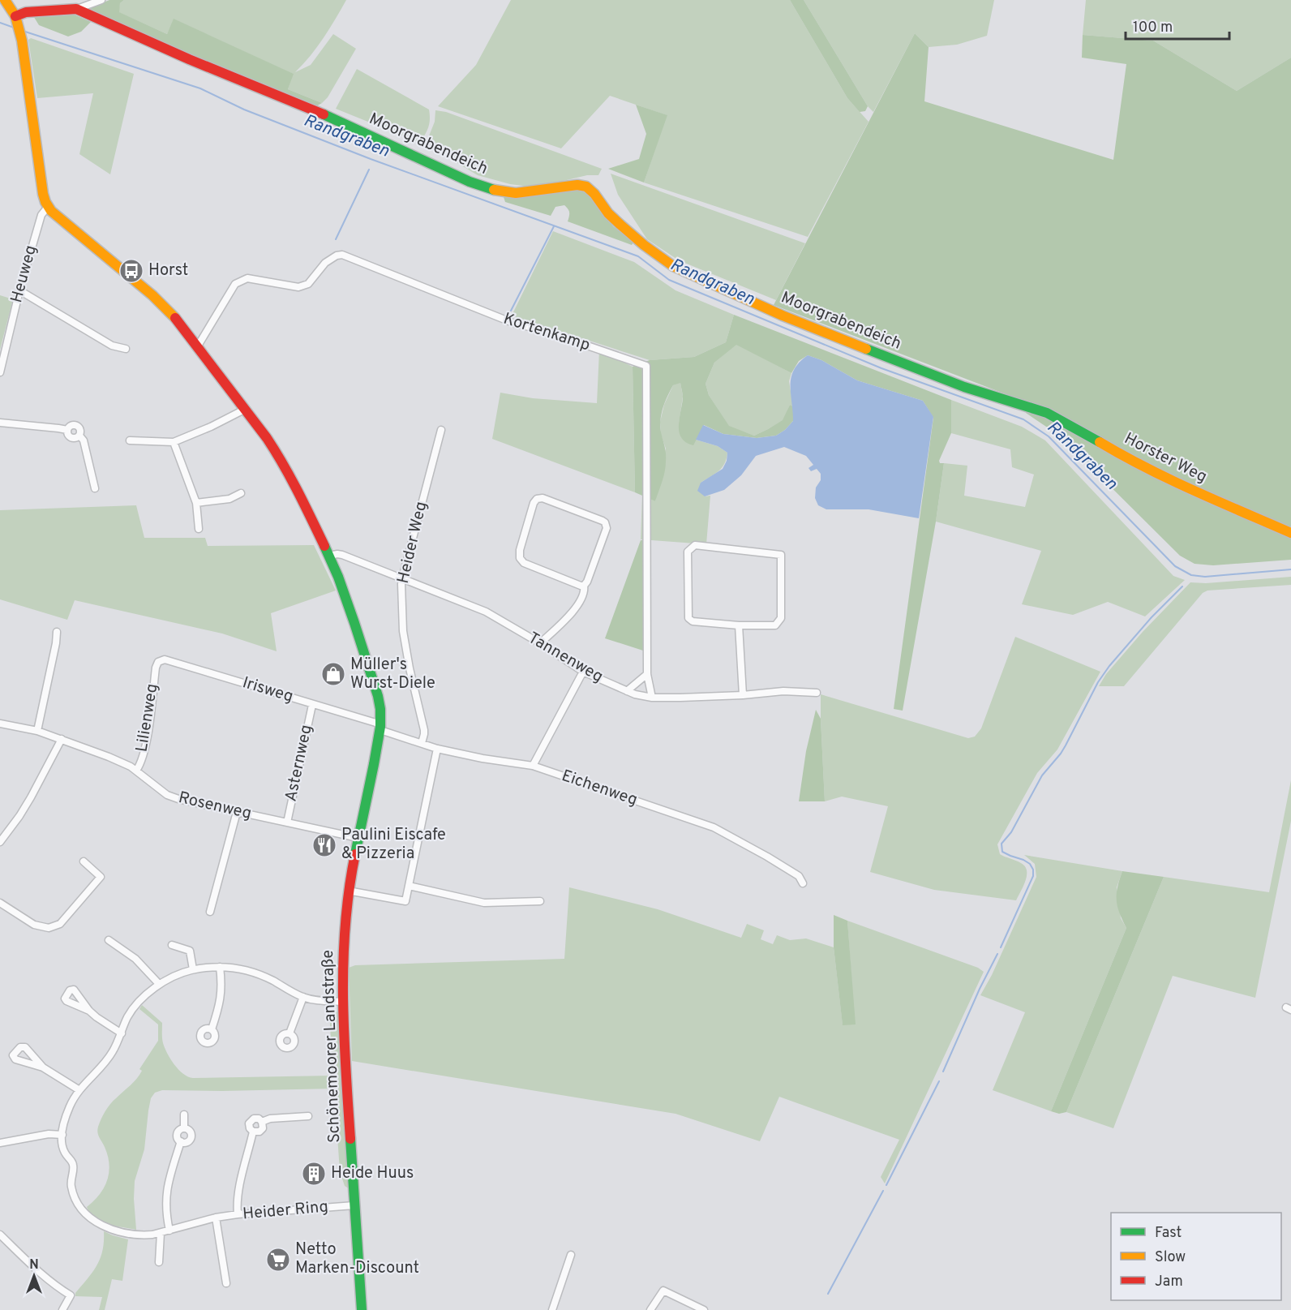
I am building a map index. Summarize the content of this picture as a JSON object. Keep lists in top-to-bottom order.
{
  "streets": {
    "street": [
      "Moorgrabendeich",
      "Heuweg",
      "Kortenkamp",
      "Horster Weg",
      "Heider Weg",
      "Tannenweg",
      "Irisweg",
      "Lilienweg",
      "Asternweg",
      "Eichenweg",
      "Rosenweg",
      "Schönemoorer Landstraße",
      "Heider Ring"
    ]
  },
  "crossings": [
    ["Moorgrabendeich", "Horster Weg"],
    ["Heuweg", "Schönemoorer Landstraße"],
    ["Kortenkamp", "Tannenweg"],
    ["Kortenkamp", "Schönemoorer Landstraße"],
    ["Heider Weg", "Tannenweg"],
    ["Heider Weg", "Eichenweg"],
    ["Tannenweg", "Schönemoorer Landstraße"],
    ["Irisweg", "Lilienweg"],
    ["Irisweg", "Asternweg"],
    ["Irisweg", "Eichenweg"],
    ["Irisweg", "Schönemoorer Landstraße"],
    ["Lilienweg", "Rosenweg"],
    ["Asternweg", "Rosenweg"],
    ["Eichenweg", "Schönemoorer Landstraße"],
    ["Rosenweg", "Schönemoorer Landstraße"],
    ["Schönemoorer Landstraße", "Heider Ring"]
  ],
  "water": ["Randgraben"],
  "places": {
    "bus stop": ["Horst"],
    "shop": ["Müller's Wurst-Diele"],
    "restaurant": ["Paulini Eiscafe & Pizzeria"],
    "building": ["Heide Huus"],
    "supermarket": ["Netto Marken-Discount"]
  },
  "legend": ["Fast", "Slow", "Jam"],
  "scale_bar": "100 m",
  "north": "top"
}
